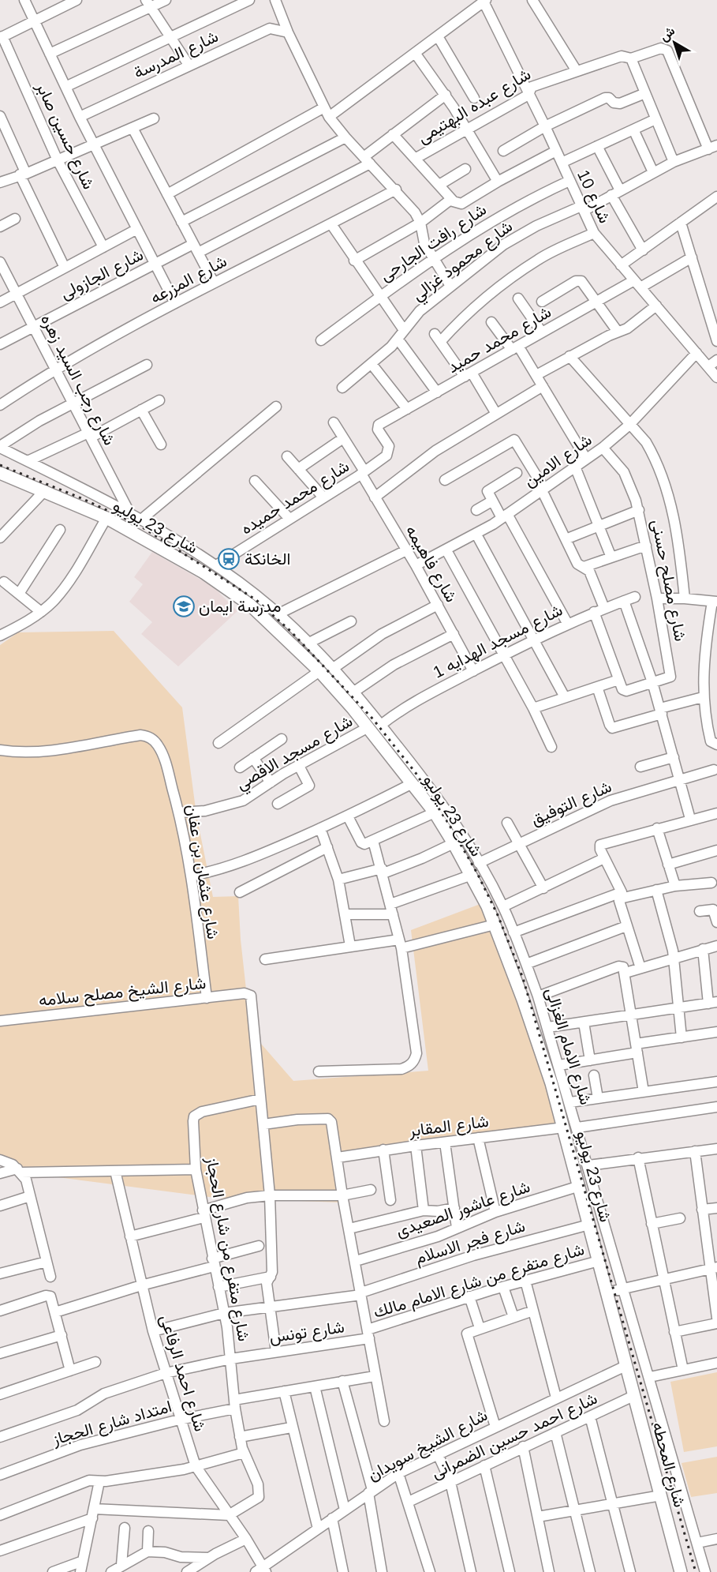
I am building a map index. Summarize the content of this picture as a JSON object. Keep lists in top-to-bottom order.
{
  "streets": {
    "street": [
      "شارع المدرسة",
      "شارع عبده البهتيمى",
      "شارع حسين صابر",
      "شارع 10",
      "شارع رافت الجارحى",
      "شارع محمود غزالي",
      "شارع الجازولى",
      "شارع المزرعه",
      "شارع محمد حميد",
      "شارع رجب السيد زهره",
      "شارع الامين",
      "شارع محمد حميده",
      "شارع 23 يوليو",
      "شارع فاهيمه",
      "شارع مصلح حسنى",
      "شارع مسجد الهدايه 1",
      "شارع مسجد الاقصي",
      "شارع التوفيق",
      "شارع عثمان بن عفان",
      "شارع الشيخ مصلح سلامه",
      "شارع الامام الغزالى",
      "شارع المقابر",
      "شارع عاشور الصعيدى",
      "شارع فجر الاسلام",
      "شارع متفرع من شارع الحجاز",
      "شارع متفرع من شارع الامام مالك",
      "شارع تونس",
      "شارع احمد الرفاعى",
      "امتداد شارع الحجاز",
      "شارع احمد حسين الضمرانى",
      "شارع الشيخ سويدان",
      "شارع المحطه"
    ]
  },
  "crossings": [
    ["شارع عبده البهتيمى", "شارع 10"],
    ["شارع عبده البهتيمى", "شارع محمود غزالي"],
    ["شارع 10", "شارع رافت الجارحى"],
    ["شارع 10", "شارع محمود غزالي"],
    ["شارع 10", "شارع محمد حميد"],
    ["شارع 10", "شارع الامين"],
    ["شارع الجازولى", "شارع رجب السيد زهره"],
    ["شارع المزرعه", "شارع رجب السيد زهره"],
    ["شارع محمد حميد", "شارع محمد حميده"],
    ["شارع رجب السيد زهره", "شارع الامام الغزالى"],
    ["شارع الامين", "شارع فاهيمه"],
    ["شارع الامين", "شارع مصلح حسنى"],
    ["شارع محمد حميده", "شارع فاهيمه"],
    ["شارع محمد حميده", "شارع الامام الغزالى"],
    ["شارع 23 يوليو", "شارع مسجد الاقصي"],
    ["شارع 23 يوليو", "شارع المقابر"],
    ["شارع 23 يوليو", "شارع عاشور الصعيدى"],
    ["شارع 23 يوليو", "شارع فجر الاسلام"],
    ["شارع 23 يوليو", "شارع متفرع من شارع الامام مالك"],
    ["شارع 23 يوليو", "شارع الشيخ سويدان"],
    ["شارع 23 يوليو", "شارع المحطه"],
    ["شارع فاهيمه", "شارع مسجد الهدايه 1"],
    ["شارع مسجد الهدايه 1", "شارع الامام الغزالى"],
    ["شارع مسجد الاقصي", "شارع عثمان بن عفان"],
    ["شارع التوفيق", "شارع الامام الغزالى"],
    ["شارع عثمان بن عفان", "شارع الشيخ مصلح سلامه"],
    ["شارع الشيخ مصلح سلامه", "شارع متفرع من شارع الحجاز"],
    ["شارع فجر الاسلام", "شارع متفرع من شارع الحجاز"],
    ["شارع فجر الاسلام", "شارع احمد الرفاعى"],
    ["شارع متفرع من شارع الحجاز", "شارع تونس"],
    ["شارع متفرع من شارع الحجاز", "شارع احمد الرفاعى"],
    ["شارع متفرع من شارع الحجاز", "امتداد شارع الحجاز"],
    ["شارع متفرع من شارع الامام مالك", "شارع تونس"],
    ["شارع تونس", "شارع احمد الرفاعى"],
    ["شارع احمد الرفاعى", "امتداد شارع الحجاز"],
    ["شارع احمد الرفاعى", "شارع الشيخ سويدان"],
    ["شارع احمد حسين الضمرانى", "شارع المحطه"],
    ["شارع الشيخ سويدان", "شارع المحطه"]
  ],
  "places": {
    "station": ["الخانكة"],
    "school or university": ["مدرسة ايمان"]
  },
  "north": "top left"
}
